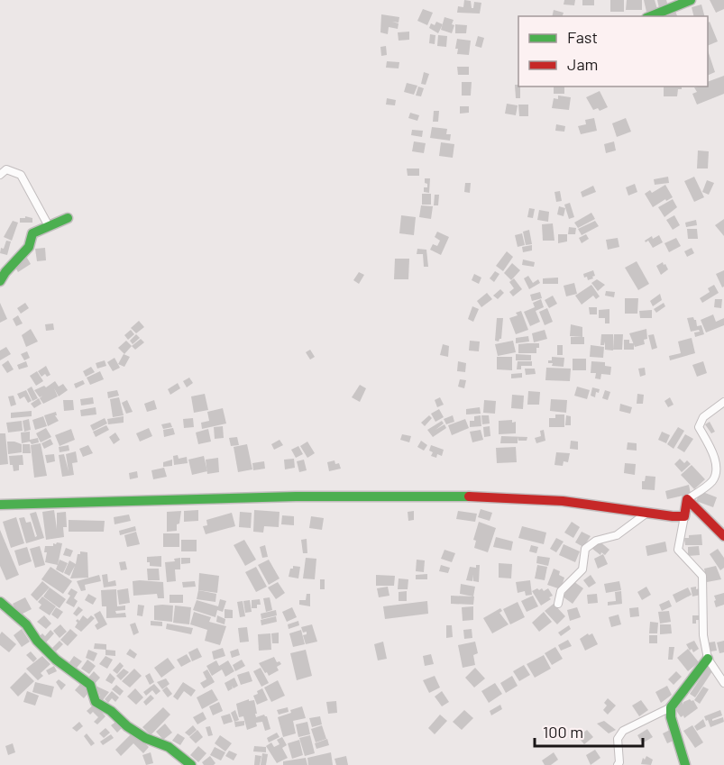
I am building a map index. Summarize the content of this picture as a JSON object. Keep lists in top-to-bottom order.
{
  "legend": ["Fast", "Jam"],
  "scale_bar": "100 m"
}
